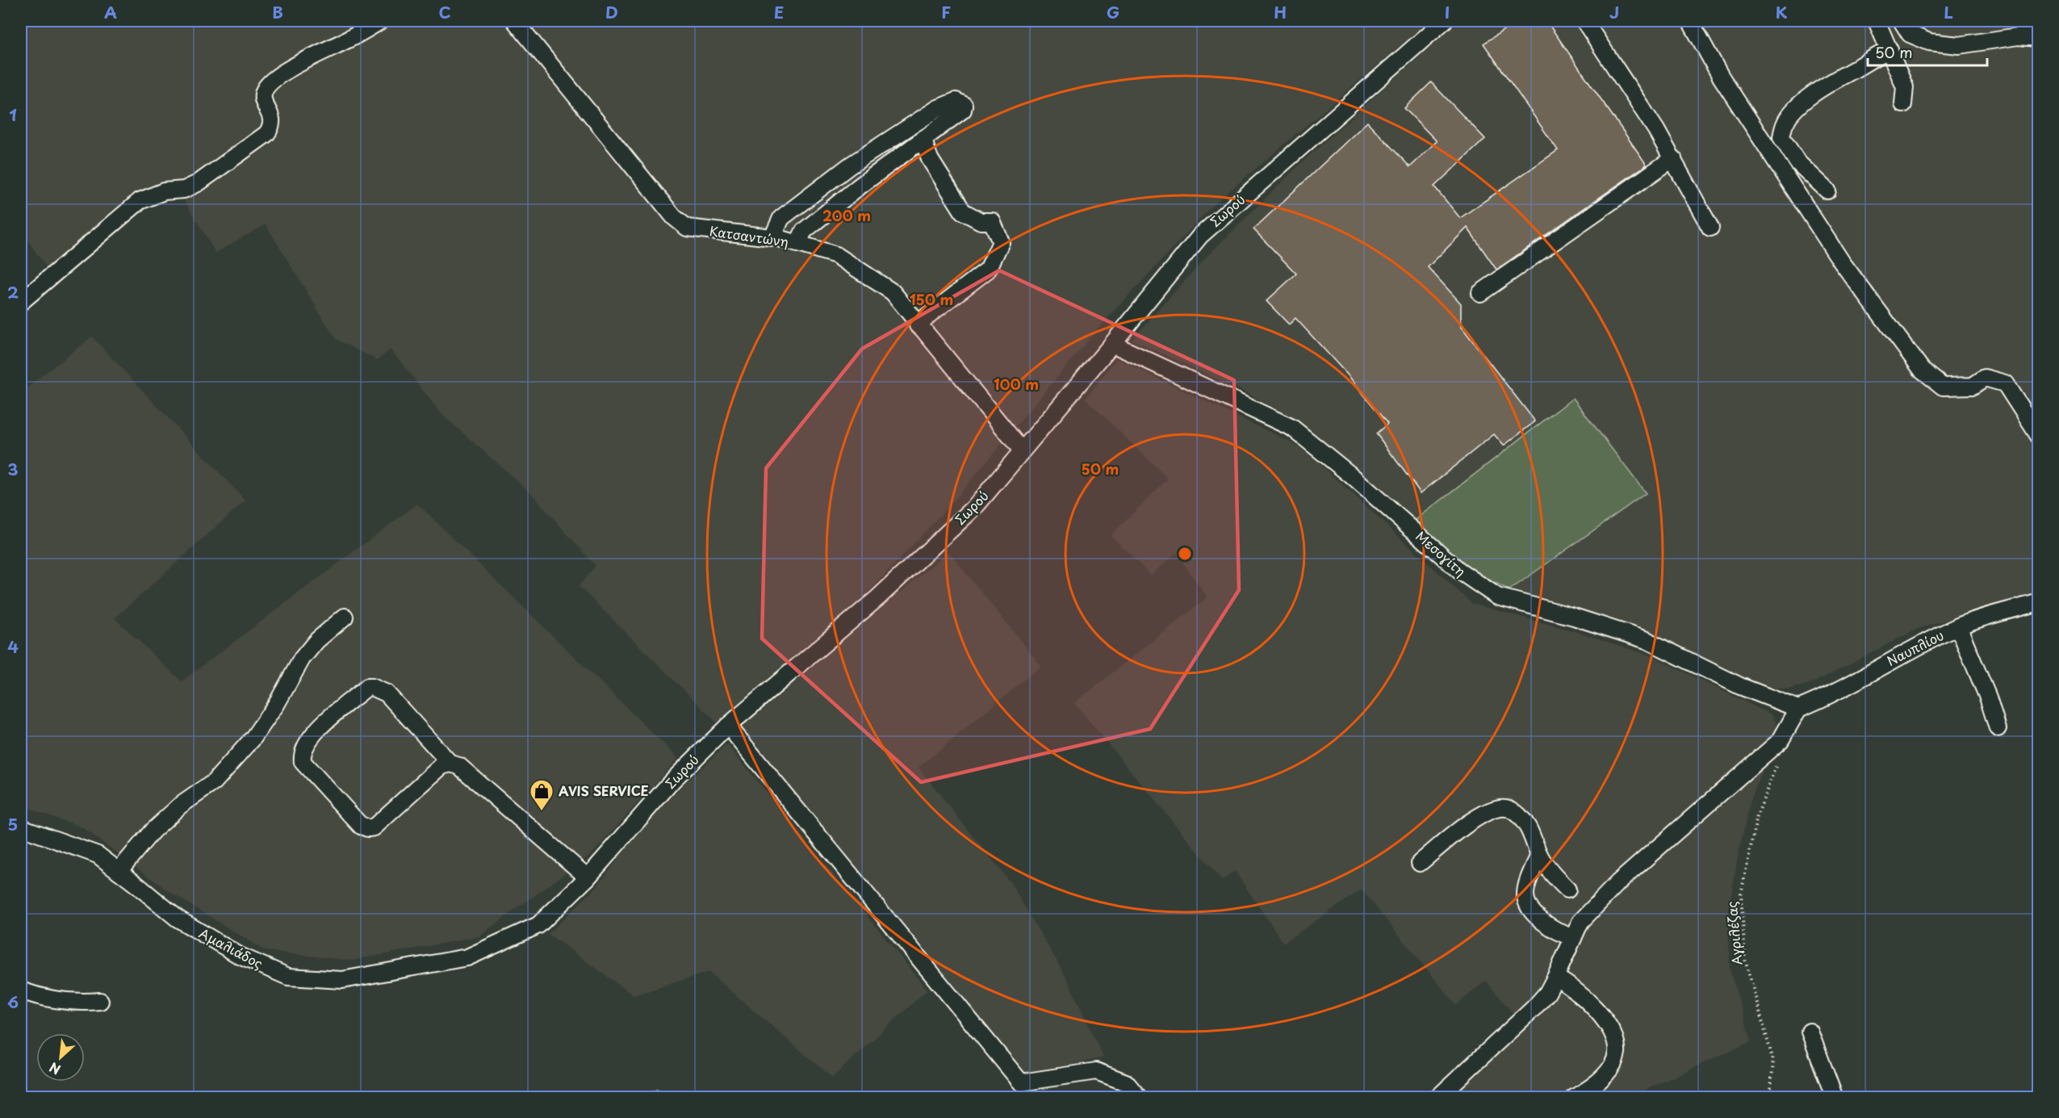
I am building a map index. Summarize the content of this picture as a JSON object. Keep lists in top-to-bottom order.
{
  "streets": {
    "street": [
      "Σωρού",
      "Κατσαντώνη",
      "Μεσογίτη",
      "Ναυπλίου",
      "Αμαλιάδος"
    ],
    "path": ["Αγριλέζας"]
  },
  "crossings": [
    ["Σωρού", "Κατσαντώνη"],
    ["Σωρού", "Μεσογίτη"],
    ["Σωρού", "Αμαλιάδος"],
    ["Μεσογίτη", "Ναυπλίου"]
  ],
  "places": {
    "shop": ["AVIS SERVICE"]
  },
  "scale_bar": "50 m",
  "north": "bottom left",
  "grid": {
    "columns": [
      "A",
      "B",
      "C",
      "D",
      "E",
      "F",
      "G",
      "H",
      "I",
      "J",
      "K",
      "L"
    ],
    "rows": [
      "1",
      "2",
      "3",
      "4",
      "5",
      "6"
    ]
  },
  "rings": [
    "200 m",
    "150 m",
    "100 m",
    "50 m"
  ]
}
